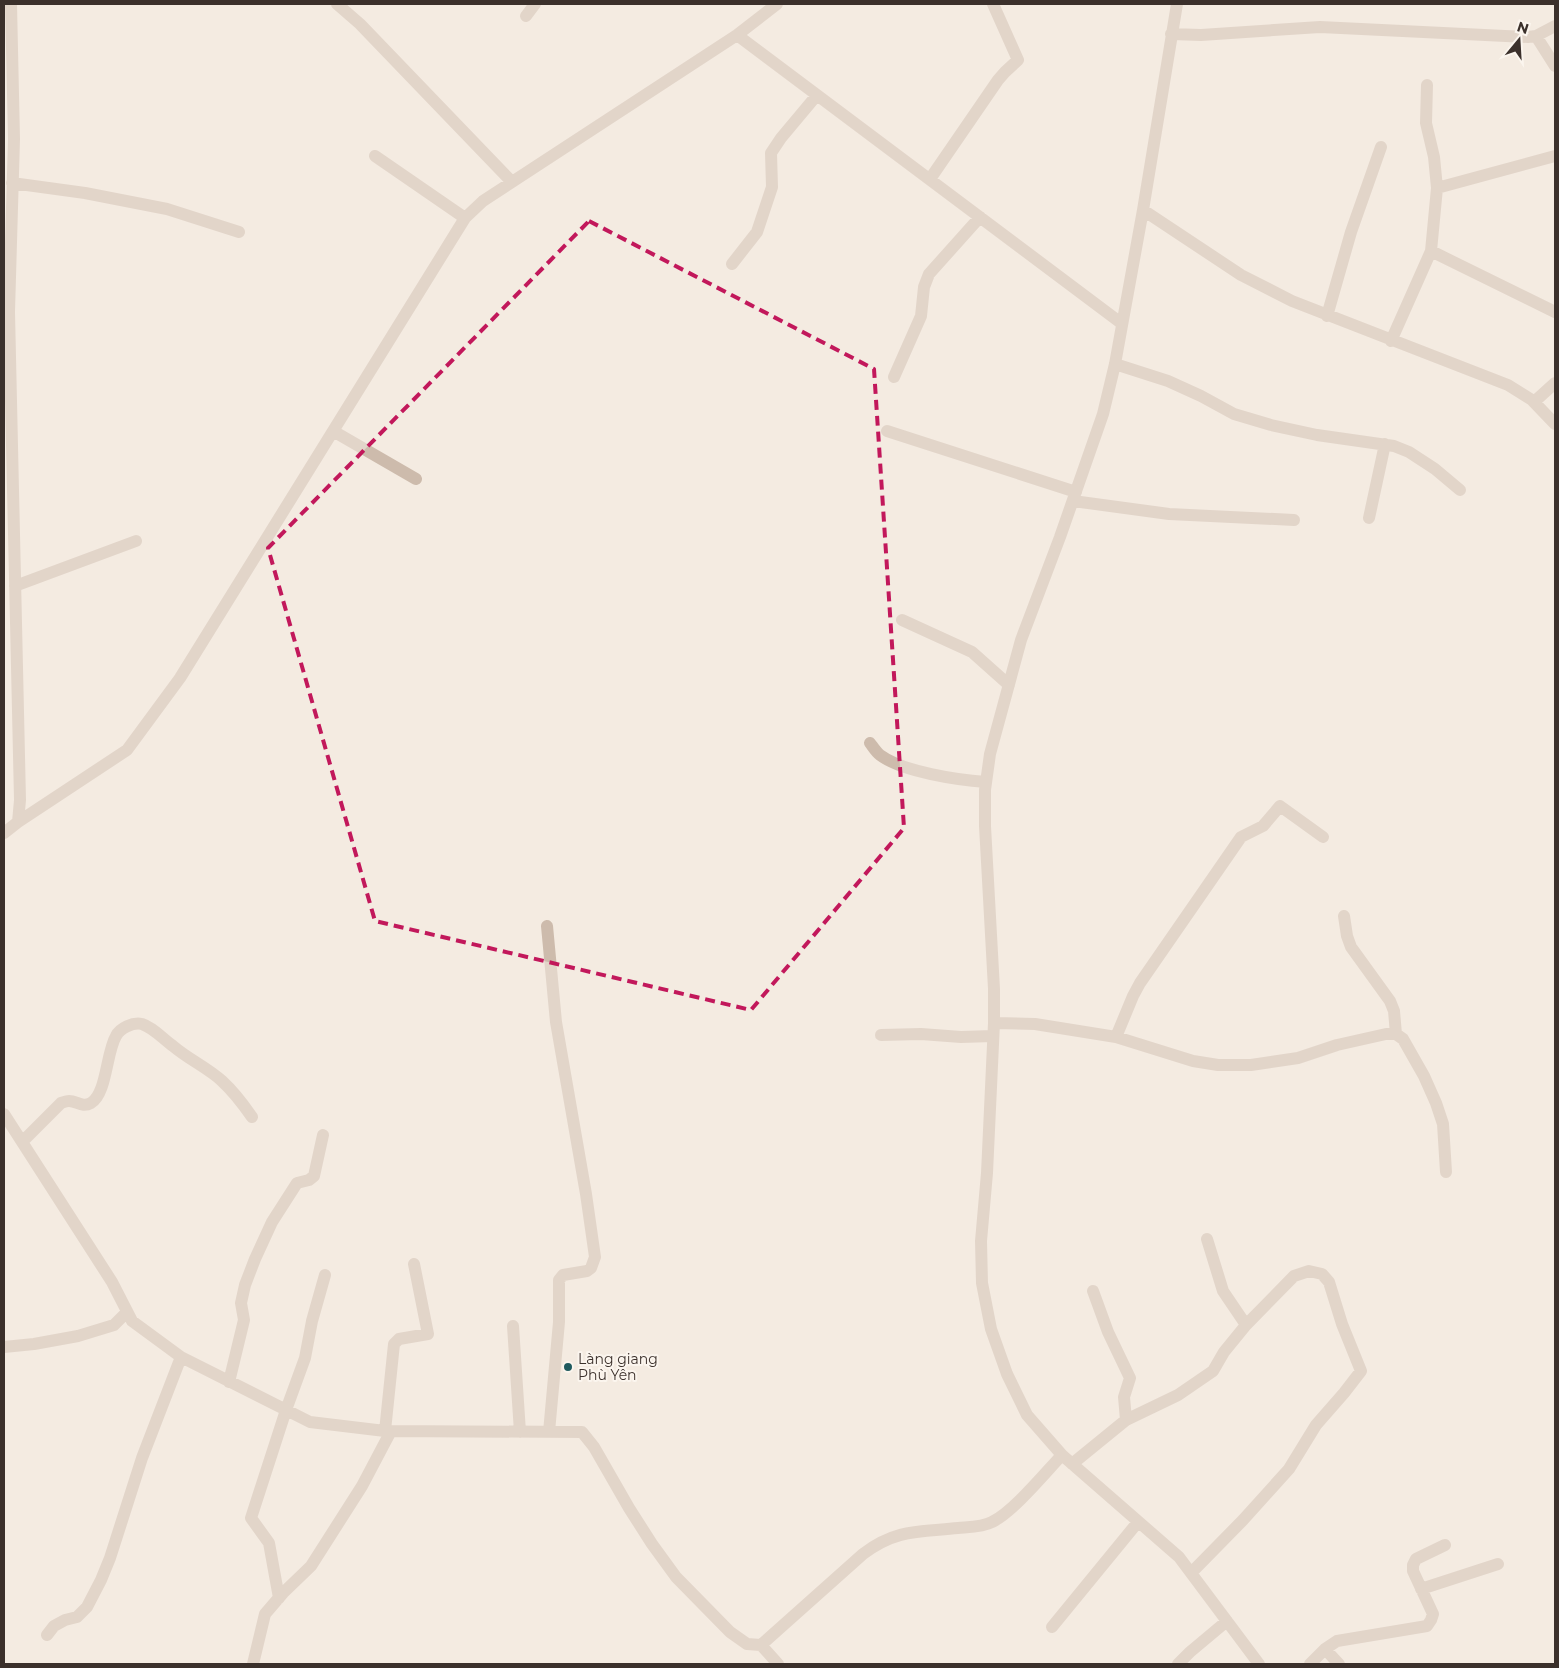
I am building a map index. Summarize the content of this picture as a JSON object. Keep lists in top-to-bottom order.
{
  "places": ["Làng giang Phù Yên"],
  "north": "top"
}
